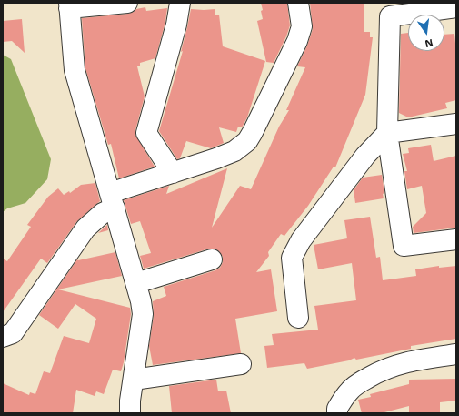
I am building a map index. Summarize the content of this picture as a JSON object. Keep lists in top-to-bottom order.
{
  "north": "bottom"
}
